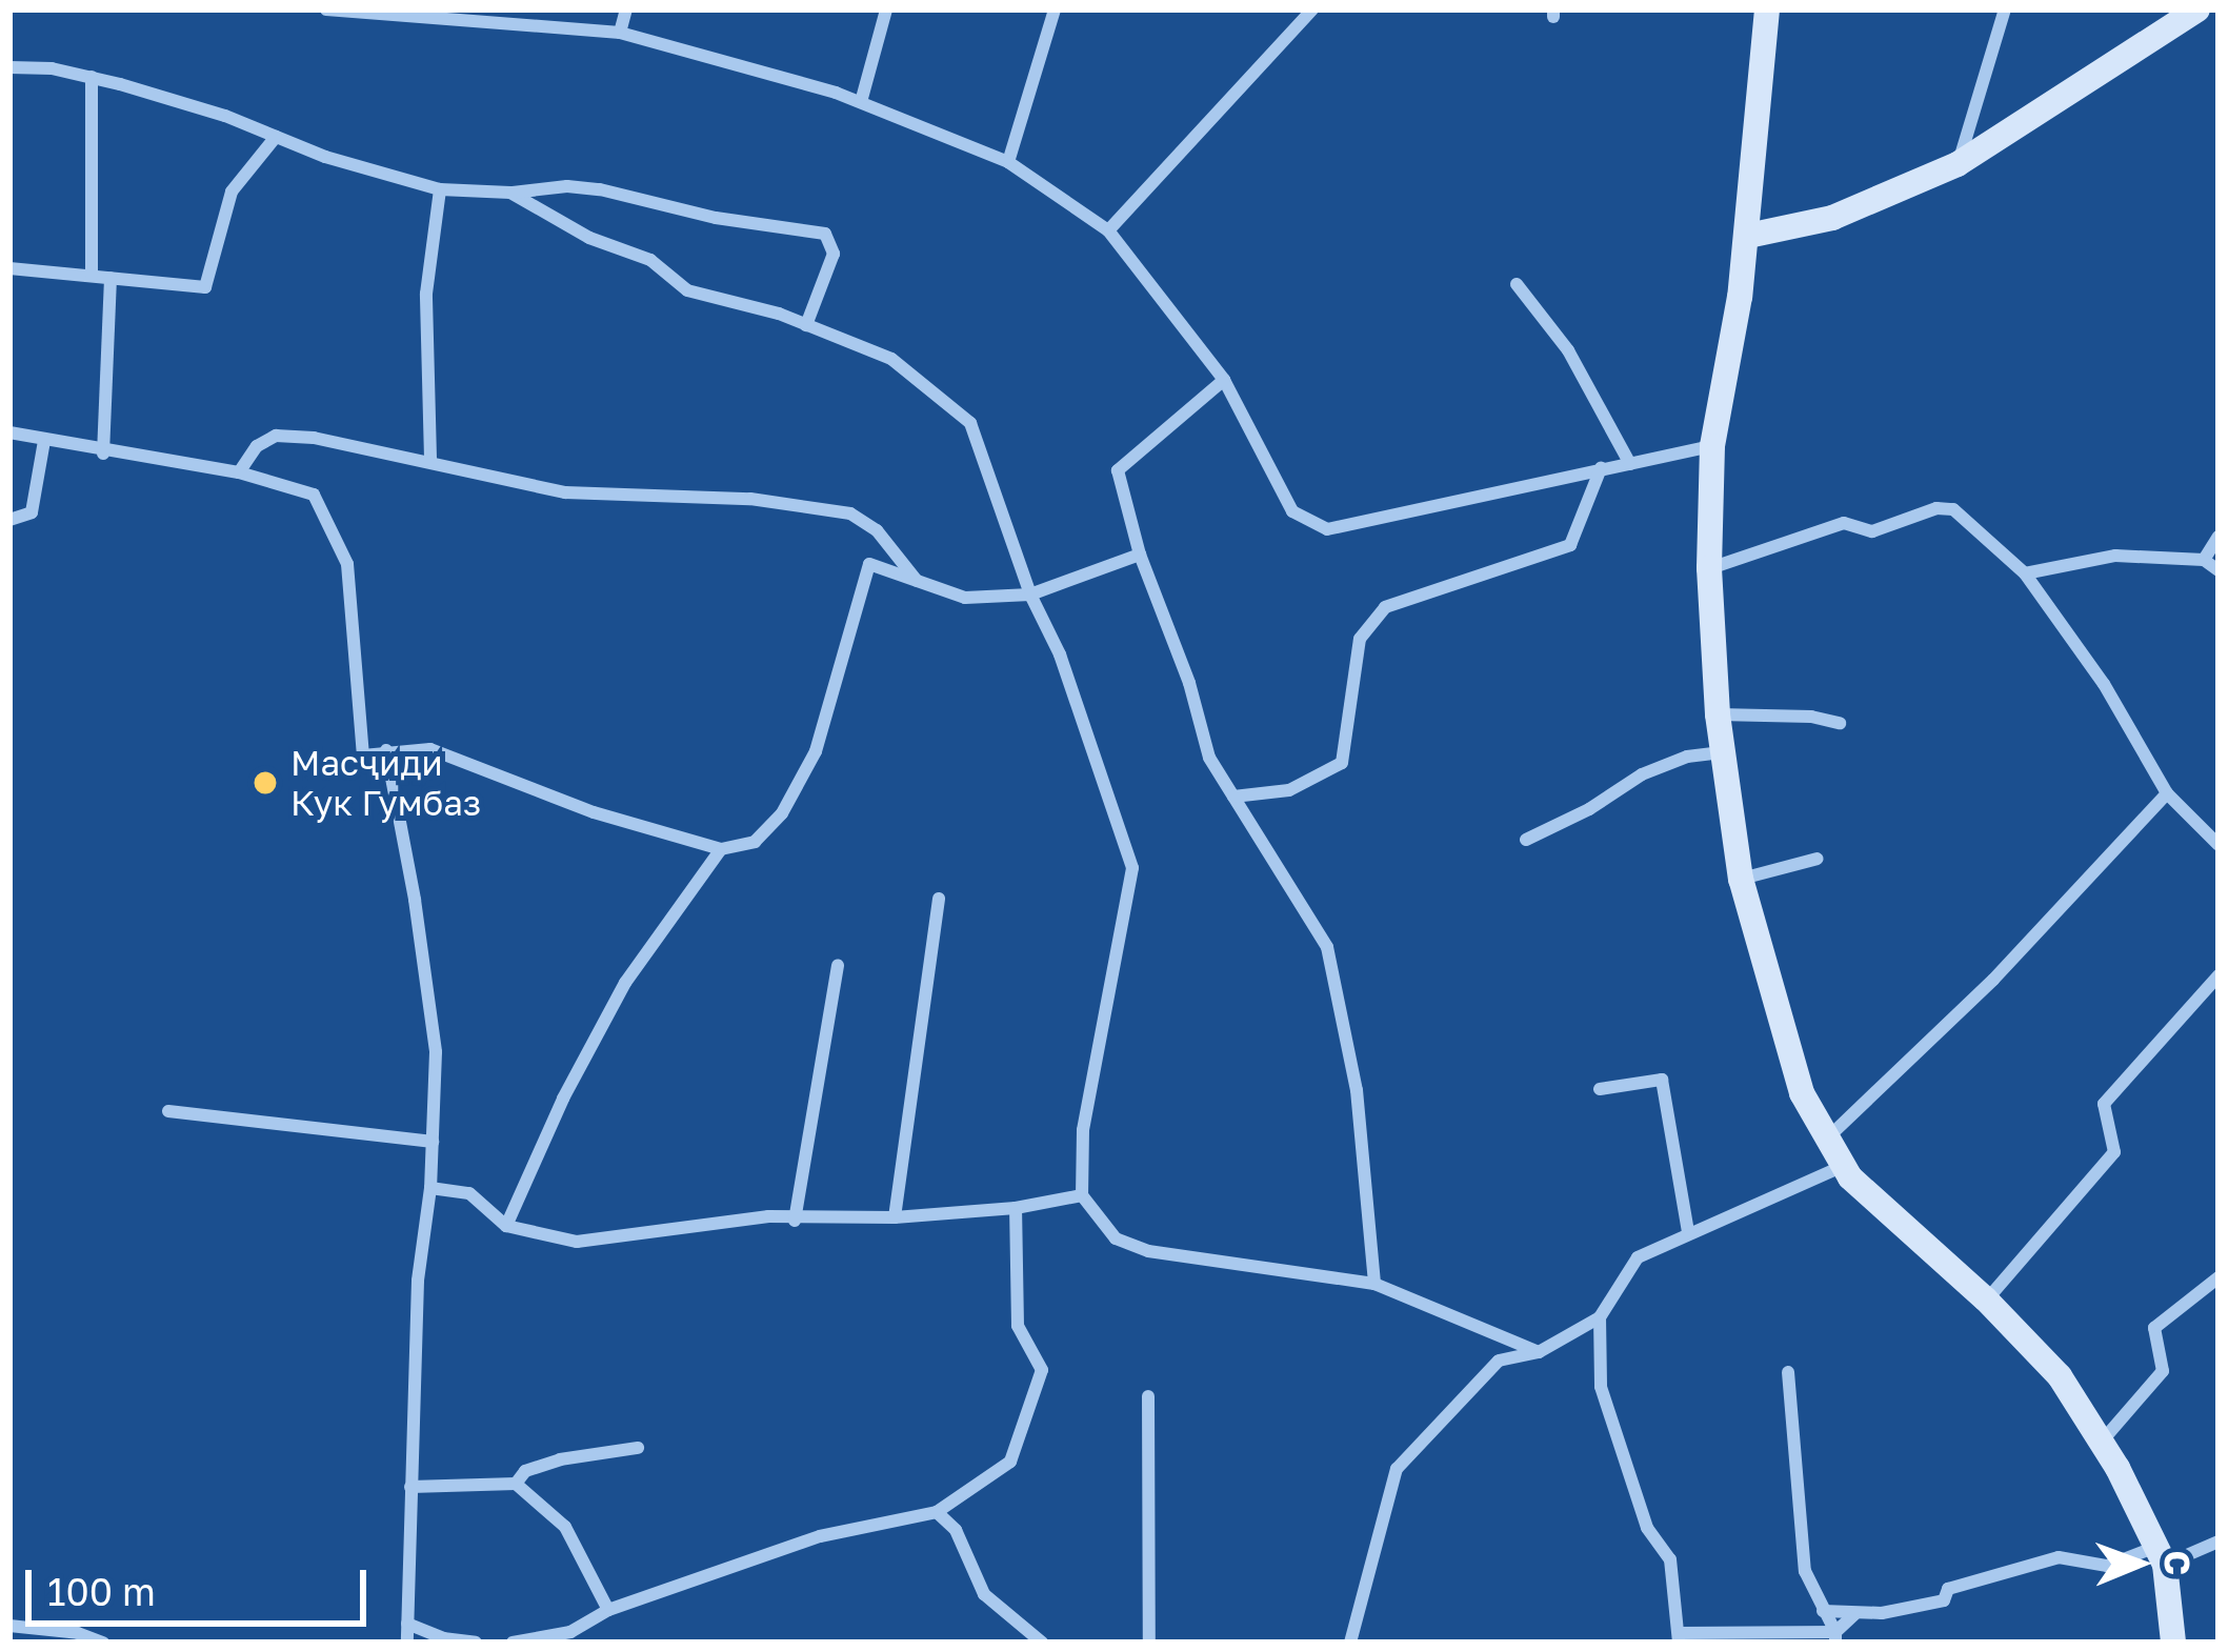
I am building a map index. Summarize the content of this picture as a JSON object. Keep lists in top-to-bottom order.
{
  "places": ["Масҷиди Кук Гумбаз"],
  "scale_bar": "100 m",
  "north": "right"
}
